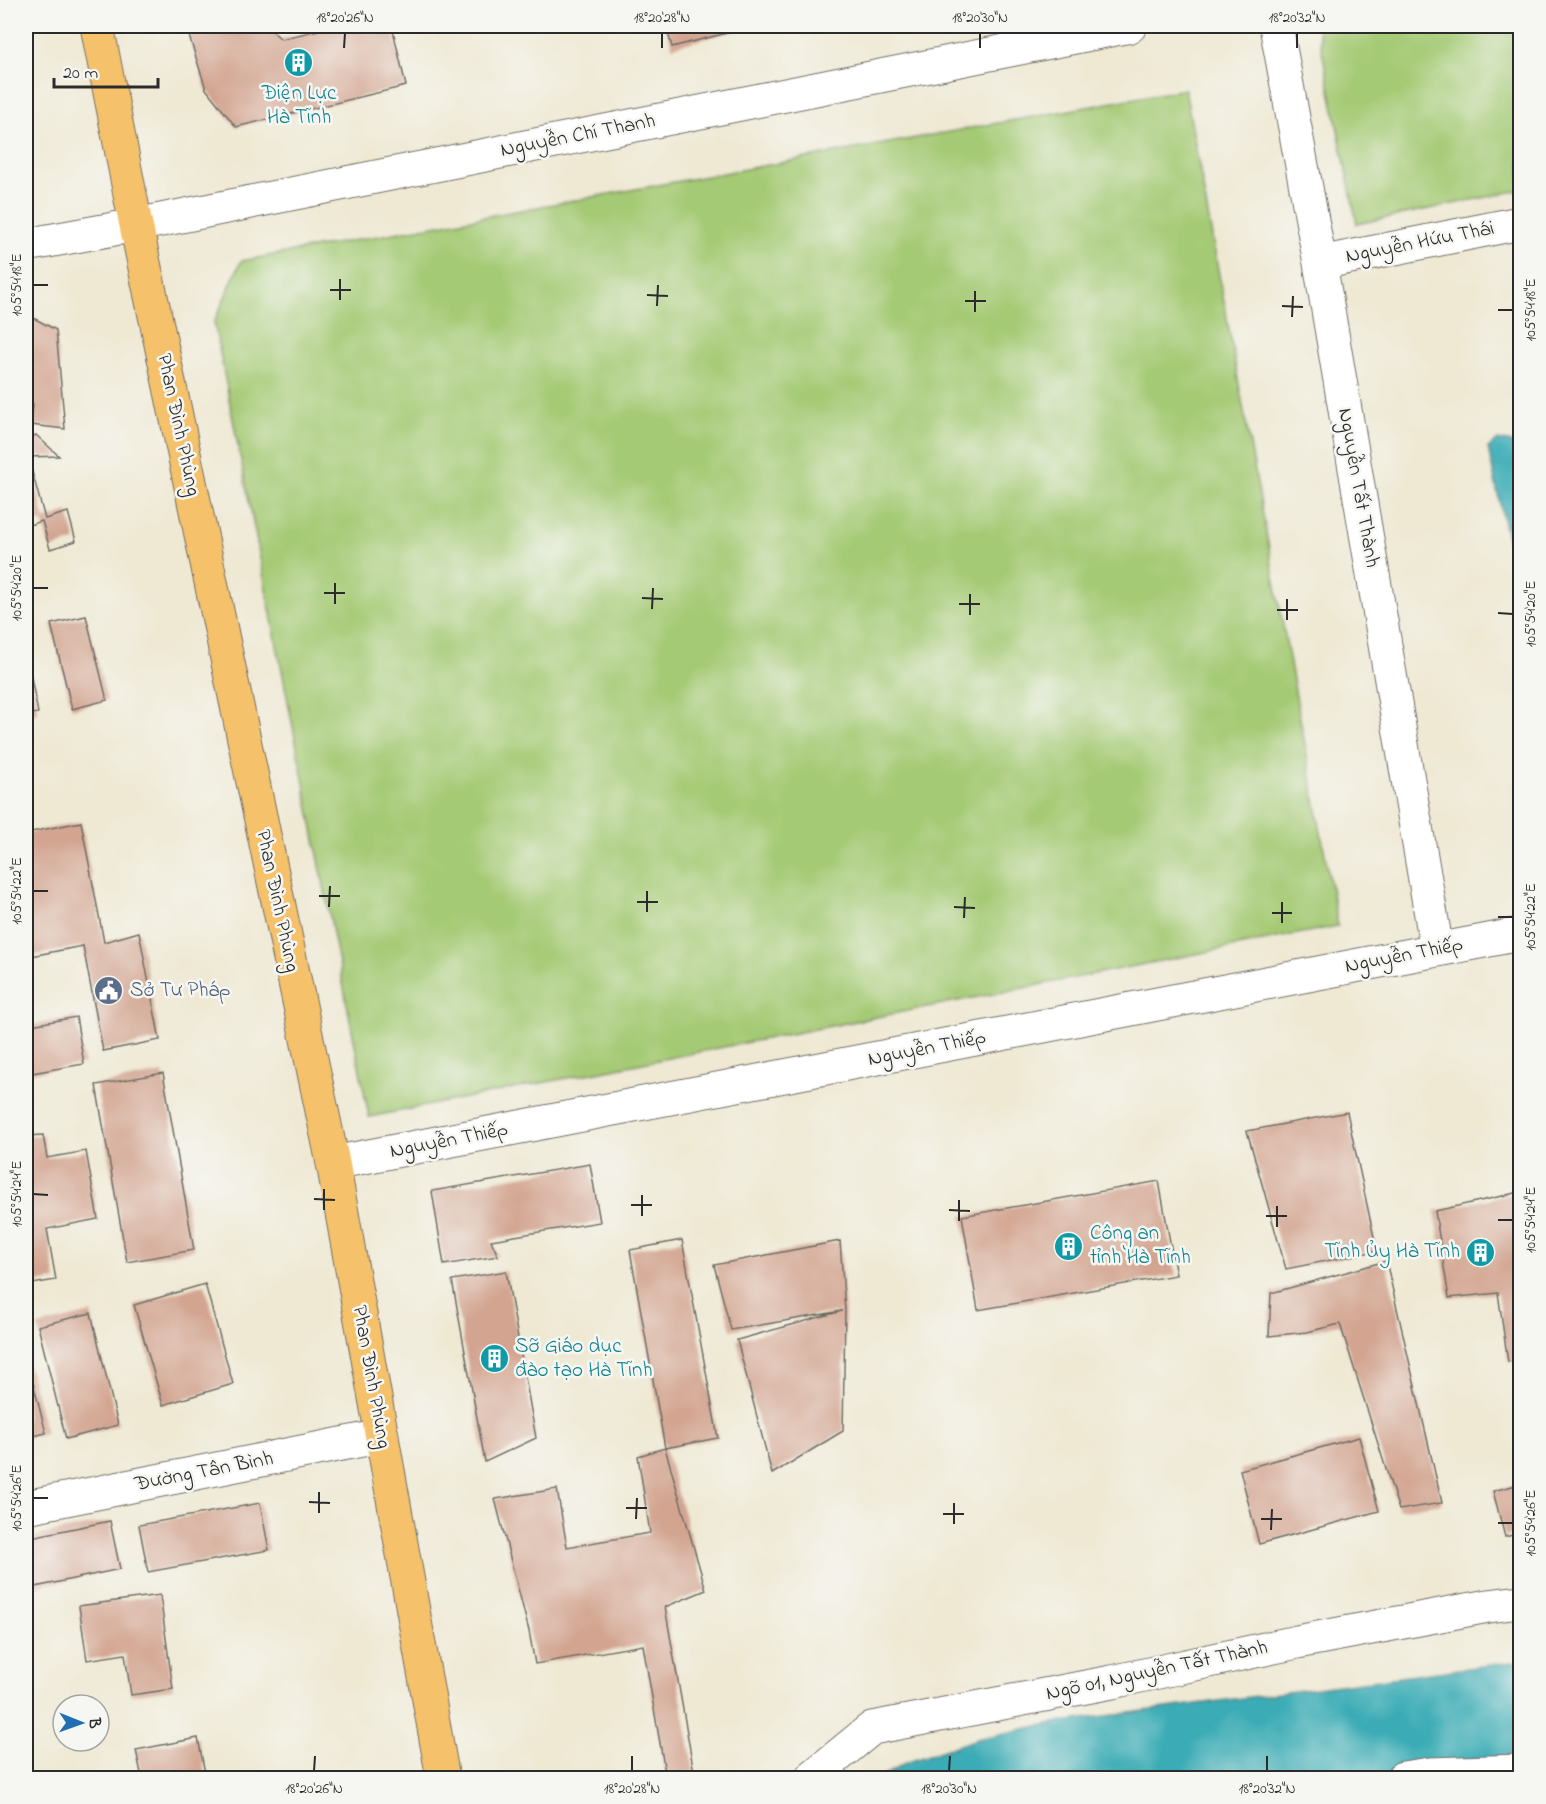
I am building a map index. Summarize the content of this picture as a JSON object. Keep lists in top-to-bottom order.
{
  "streets": {
    "main road": ["Phan Đình Phùng"],
    "street": [
      "Nguyễn Chí Thanh",
      "Nguyễn Hứu Thái",
      "Nguyễn Tất Thành",
      "Nguyễn Thiếp",
      "Đường Tân Bình",
      "Ngõ 01, Nguyễn Tất Thành"
    ]
  },
  "crossings": [
    ["Nguyễn Chí Thanh", "Phan Đình Phùng"],
    ["Nguyễn Hứu Thái", "Nguyễn Tất Thành"],
    ["Phan Đình Phùng", "Nguyễn Thiếp"],
    ["Phan Đình Phùng", "Đường Tân Bình"],
    ["Nguyễn Tất Thành", "Nguyễn Thiếp"]
  ],
  "places": {
    "building": [
      "Điện Lực Hà Tĩnh",
      "Công an tỉnh Hà Tĩnh",
      "Tĩnh Ủy Hà Tĩnh",
      "Sỡ Giáo dục đào tạo Hà Tĩnh"
    ],
    "public building": ["Sở Tư Pháp"]
  },
  "scale_bar": "20 m",
  "north": "right",
  "coordinates": [
    "18°20'26\"N",
    "18°20'28\"N",
    "18°20'30\"N",
    "18°20'32\"N",
    "105°54'18\"E",
    "105°54'20\"E",
    "105°54'22\"E",
    "105°54'24\"E",
    "105°54'26\"E"
  ]
}
